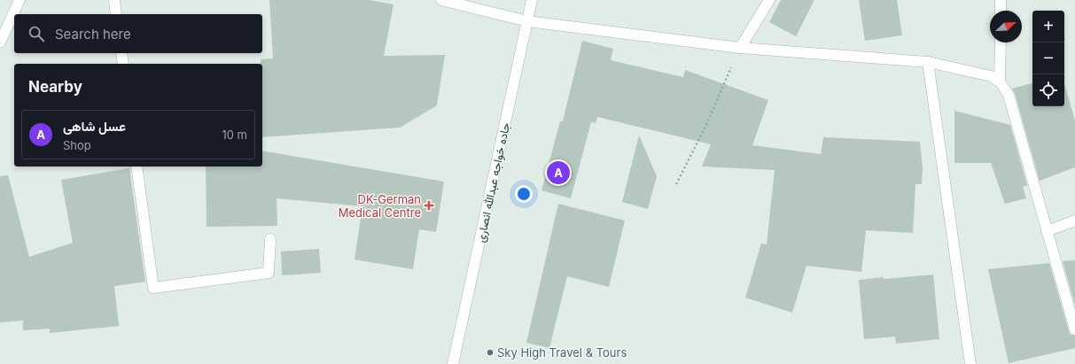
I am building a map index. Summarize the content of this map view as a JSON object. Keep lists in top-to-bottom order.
{
  "streets": {
    "street": ["جاده خواجه عبدالله انصاری"]
  },
  "places": {
    "health": ["DK-German Medical Centre"],
    "other": ["Sky High Travel & Tours"]
  },
  "north": "top right",
  "page": {
    "map_buttons": ["+", "−"],
    "search": "Search here",
    "heading": "Nearby",
    "list": [
      {
        "mark": "A",
        "name": "عسل شاهی",
        "note": "Shop",
        "value": "10 m"
      }
    ],
    "pins": "A"
  }
}
